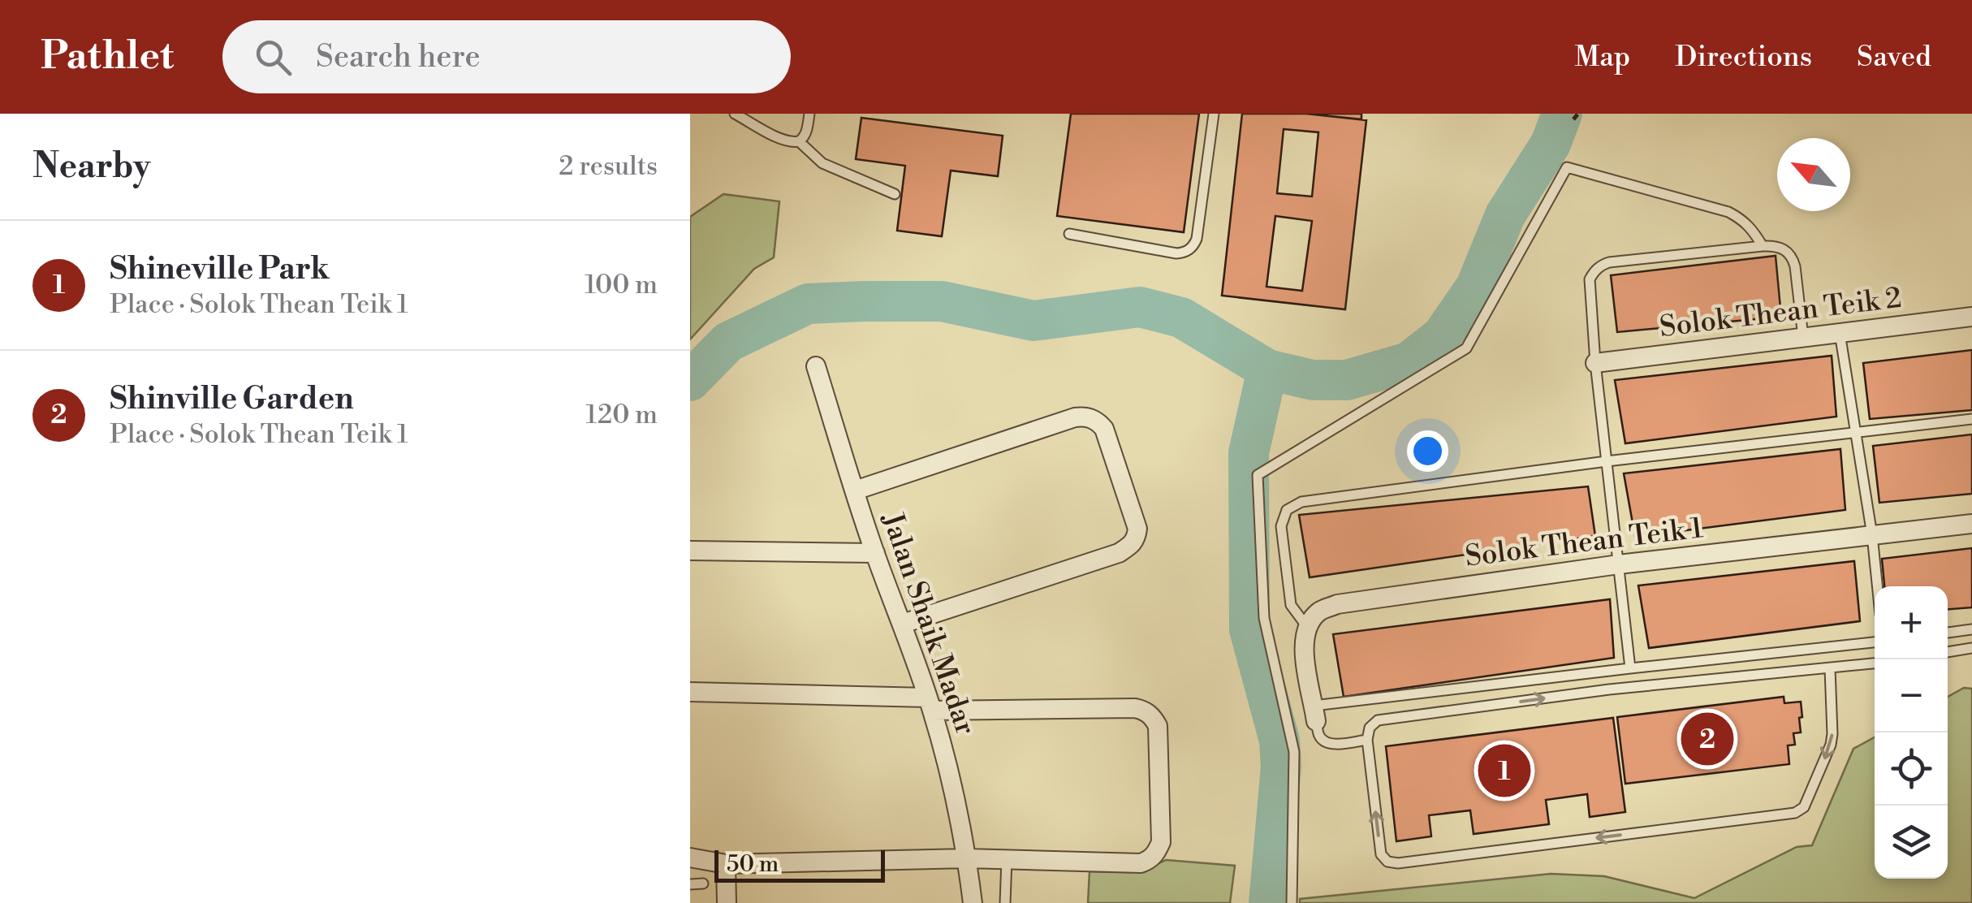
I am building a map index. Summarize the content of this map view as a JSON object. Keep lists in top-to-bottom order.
{
  "streets": {
    "street": ["Solok Thean Teik 2", "Solok Thean Teik 1", "Jalan Shaik Madar"]
  },
  "scale_bar": "50 m",
  "north": "top left",
  "page": {
    "header": "Pathlet",
    "search": "Search here",
    "nav": ["Map", "Directions", "Saved"],
    "heading": ["Nearby", "2 results"],
    "list": [
      {
        "mark": "1",
        "name": "Shineville Park",
        "note": "Place · Solok Thean Teik 1",
        "value": "100 m"
      },
      {
        "mark": "2",
        "name": "Shinville Garden",
        "note": "Place · Solok Thean Teik 1",
        "value": "120 m"
      }
    ],
    "map_buttons": ["+", "−"],
    "pins": ["2", "1"],
    "scale": "50 m"
  }
}
